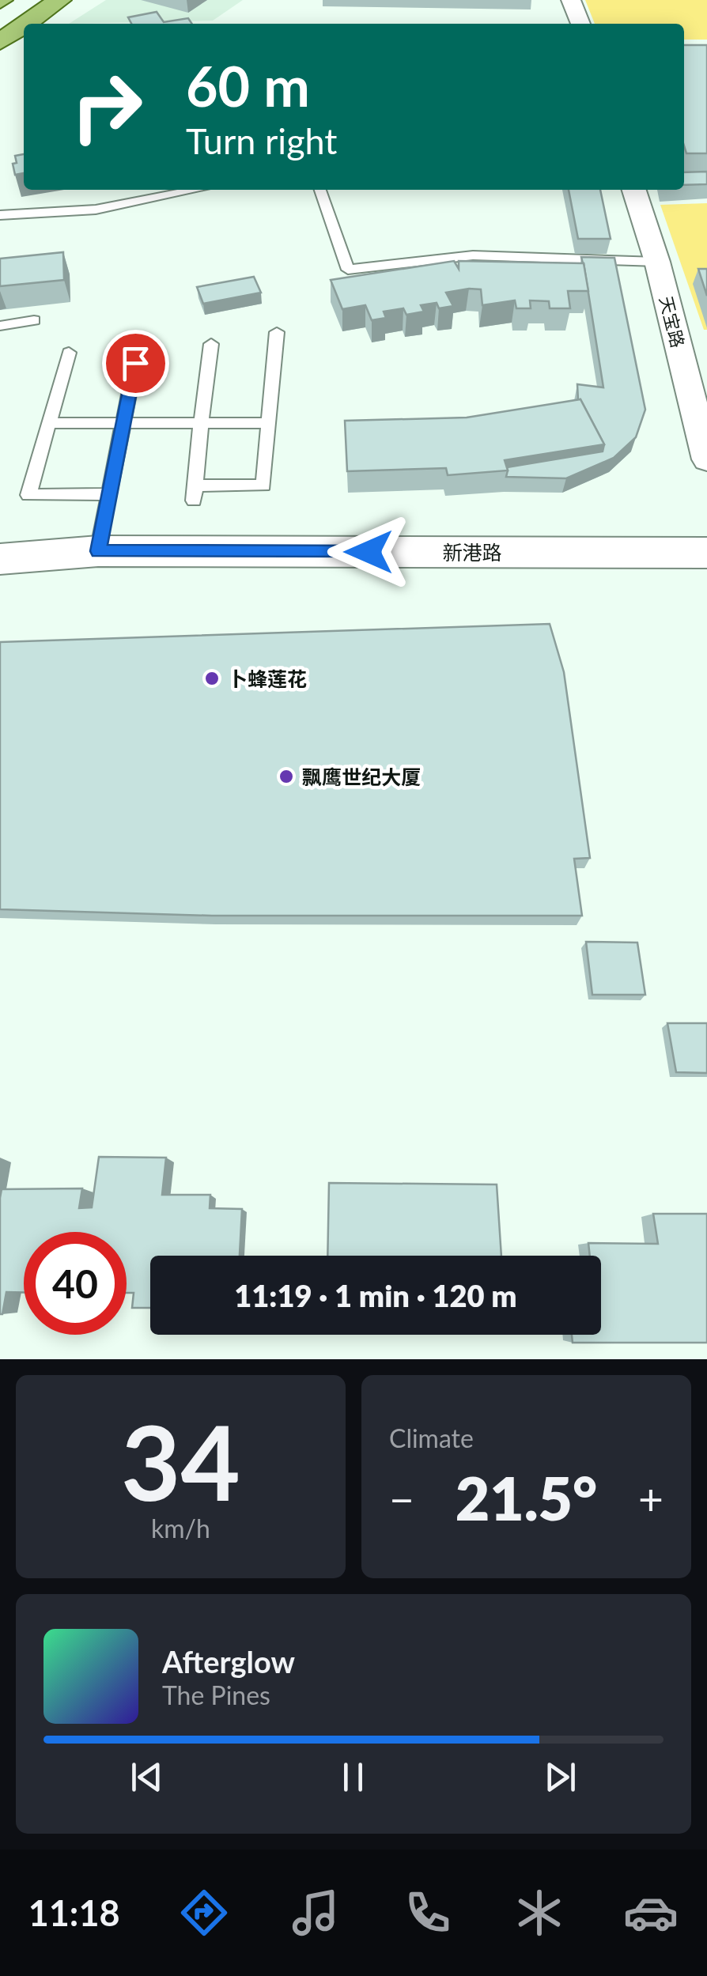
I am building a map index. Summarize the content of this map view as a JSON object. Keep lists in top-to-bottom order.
{
  "streets": {
    "street": ["天宝路", "新港路"]
  },
  "places": ["卜蜂莲花", "飘鹰世纪大厦"],
  "page": {
    "turn": ["60 m", "Turn right"],
    "limit": "40",
    "trip": "11:19 · 1 min · 120 m",
    "tile": [
      ["34", "km/h"],
      "Climate"
    ],
    "heat": ["−", "21.5°", "+"],
    "song": ["Afterglow", "The Pines"],
    "tabs": "11:18"
  }
}
